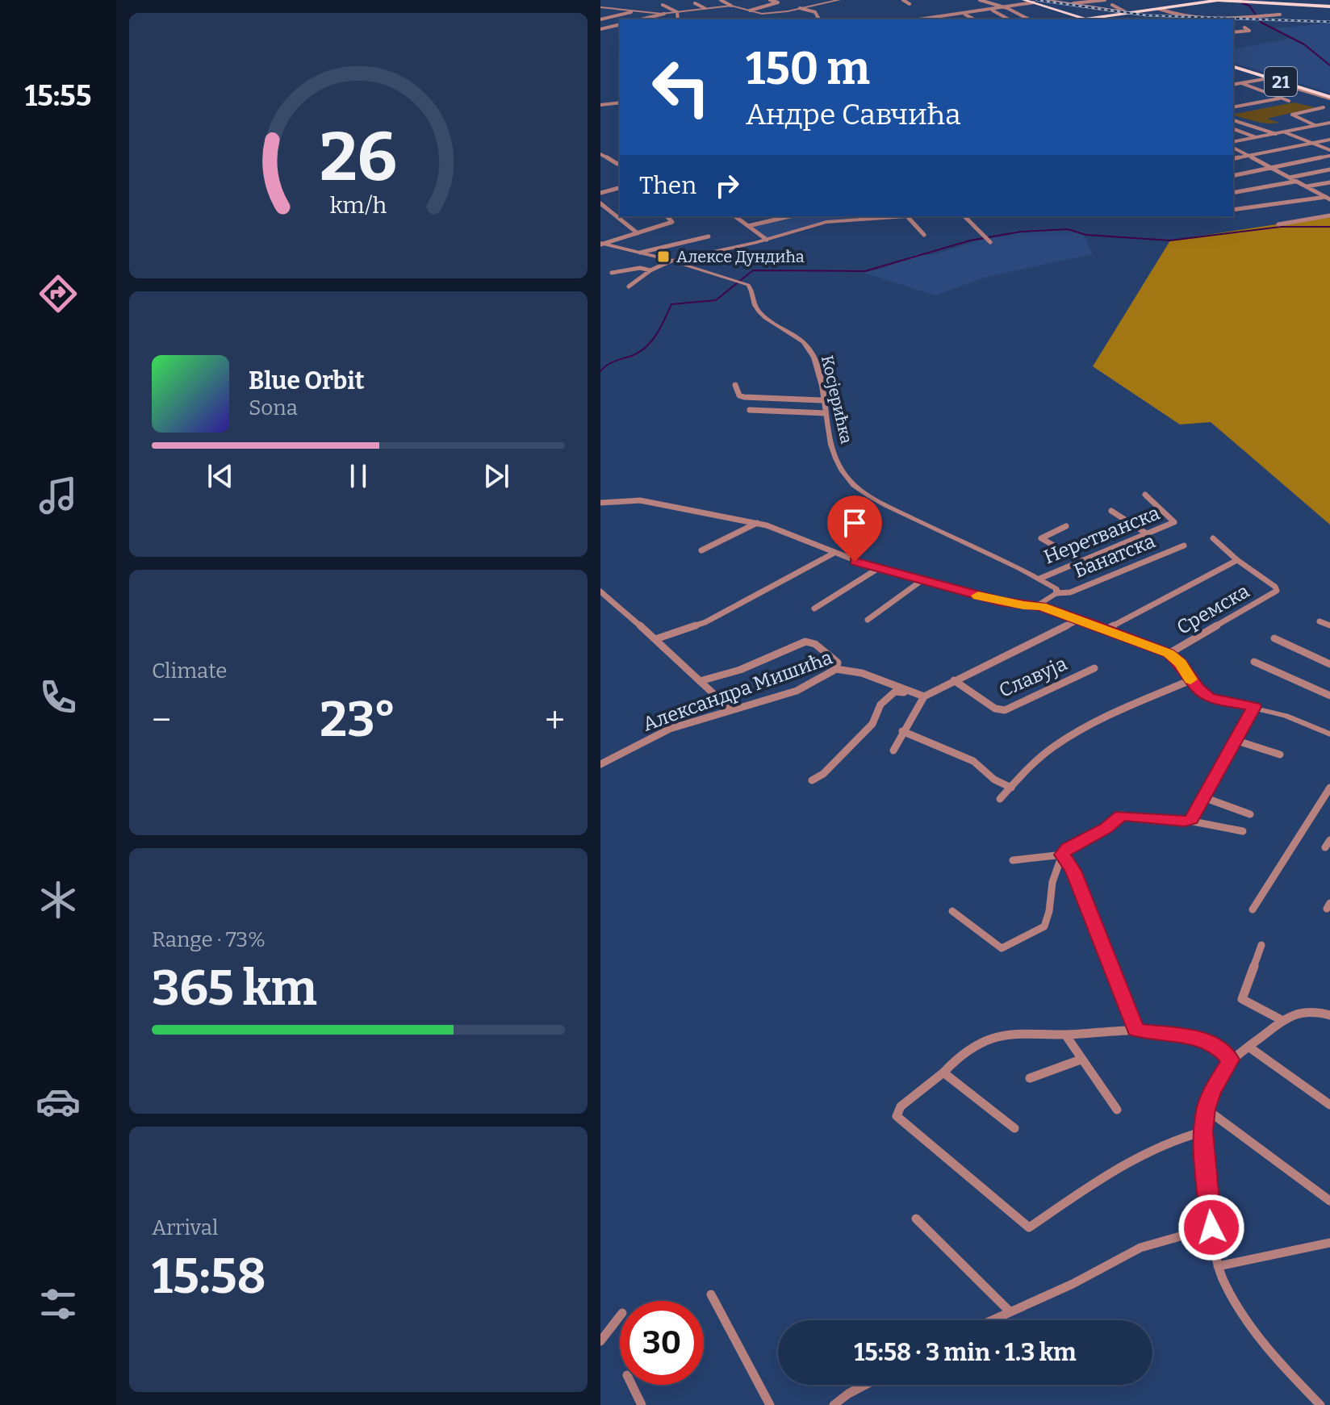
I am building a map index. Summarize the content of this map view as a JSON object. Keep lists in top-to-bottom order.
{
  "streets": {
    "main road": ["21"],
    "street": [
      "Косјерићка",
      "Неретванска",
      "Банатска",
      "Сремска",
      "Славуја",
      "Александра Мишића"
    ]
  },
  "crossings": [
    ["Косјерићка", "Неретванска"],
    ["Косјерићка", "Банатска"]
  ],
  "places": {
    "transit": ["Алексе Дундића"]
  },
  "page": {
    "tabs": "15:55",
    "turn": ["150 m", "Андре Савчића"],
    "then": "Then",
    "song": ["Blue Orbit", "Sona"],
    "tile": [
      "Climate",
      ["Range · 73%", "365 km"],
      ["Arrival", "15:58"]
    ],
    "heat": ["−", "23°", "+"],
    "limit": "30",
    "trip": "15:58 · 3 min · 1.3 km",
    "gauge": ["26", "km/h"]
  }
}
